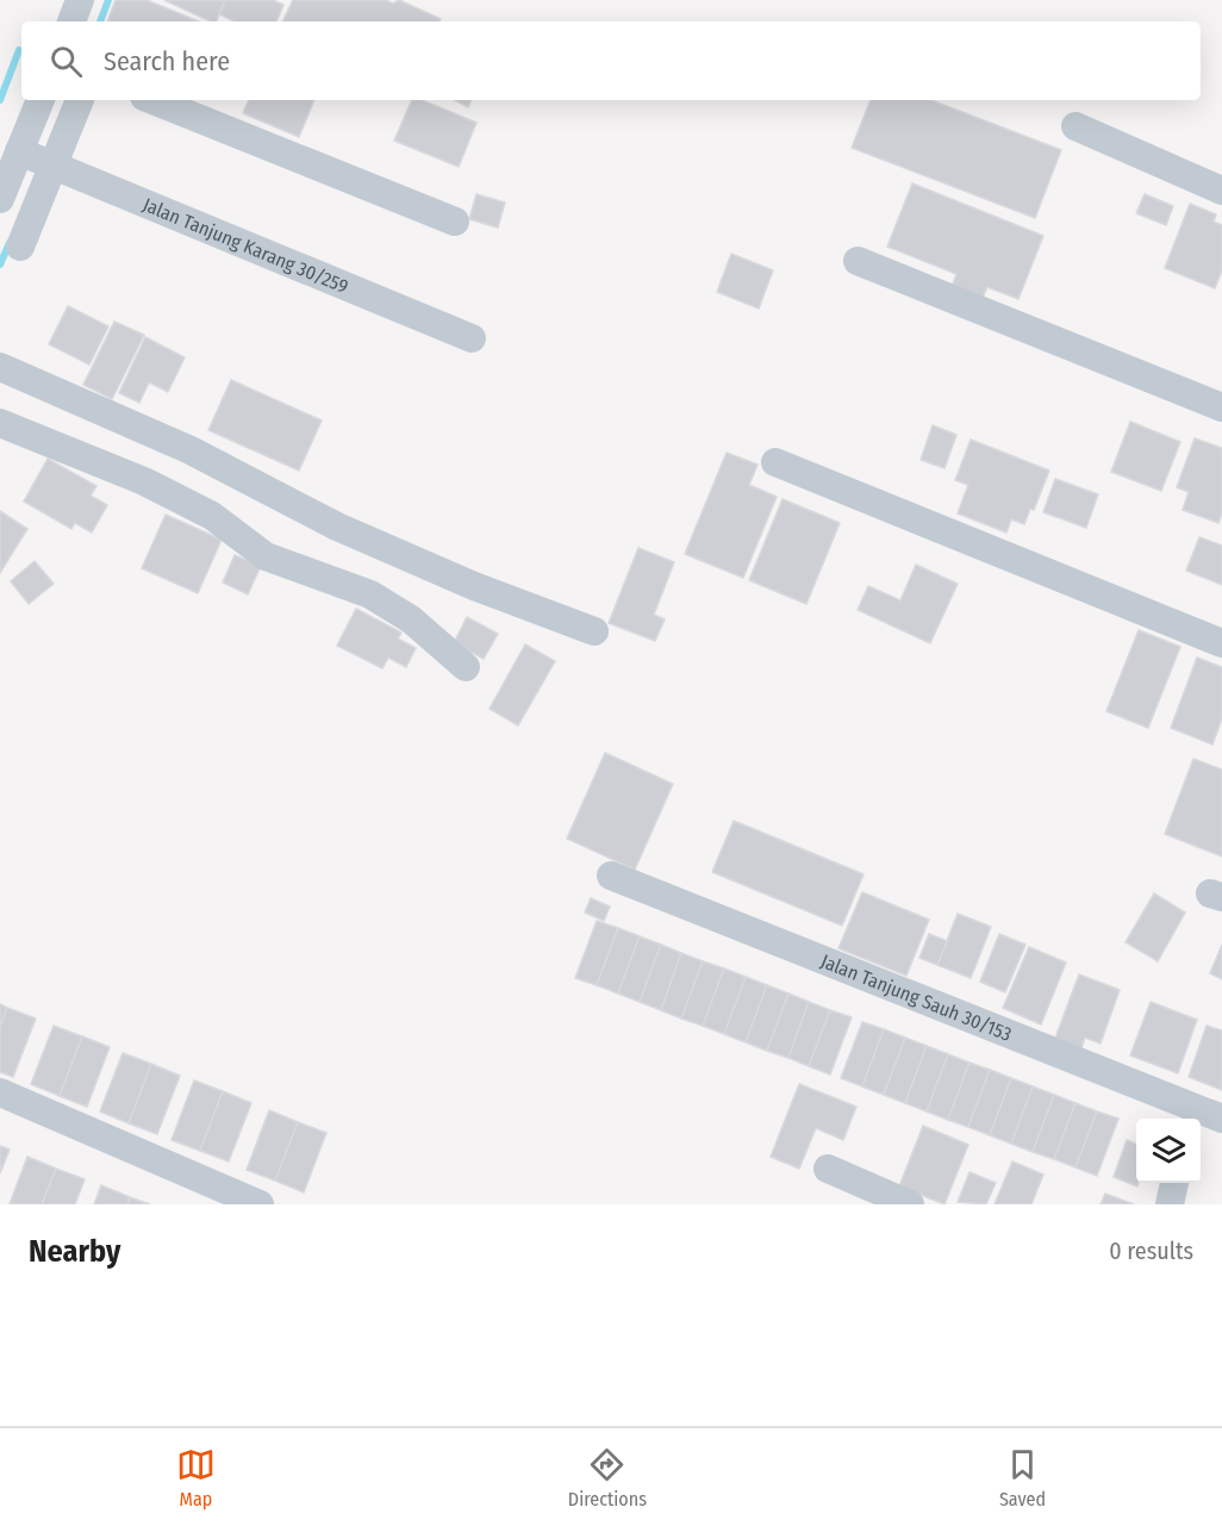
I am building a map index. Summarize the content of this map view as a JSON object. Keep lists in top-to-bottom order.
{
  "streets": {
    "street": ["Jalan Tanjung Karang 30/259", "Jalan Tanjung Sauh 30/153"]
  },
  "page": {
    "search": "Search here",
    "heading": ["Nearby", "0 results"],
    "nav": ["Map", "Directions", "Saved"]
  }
}
